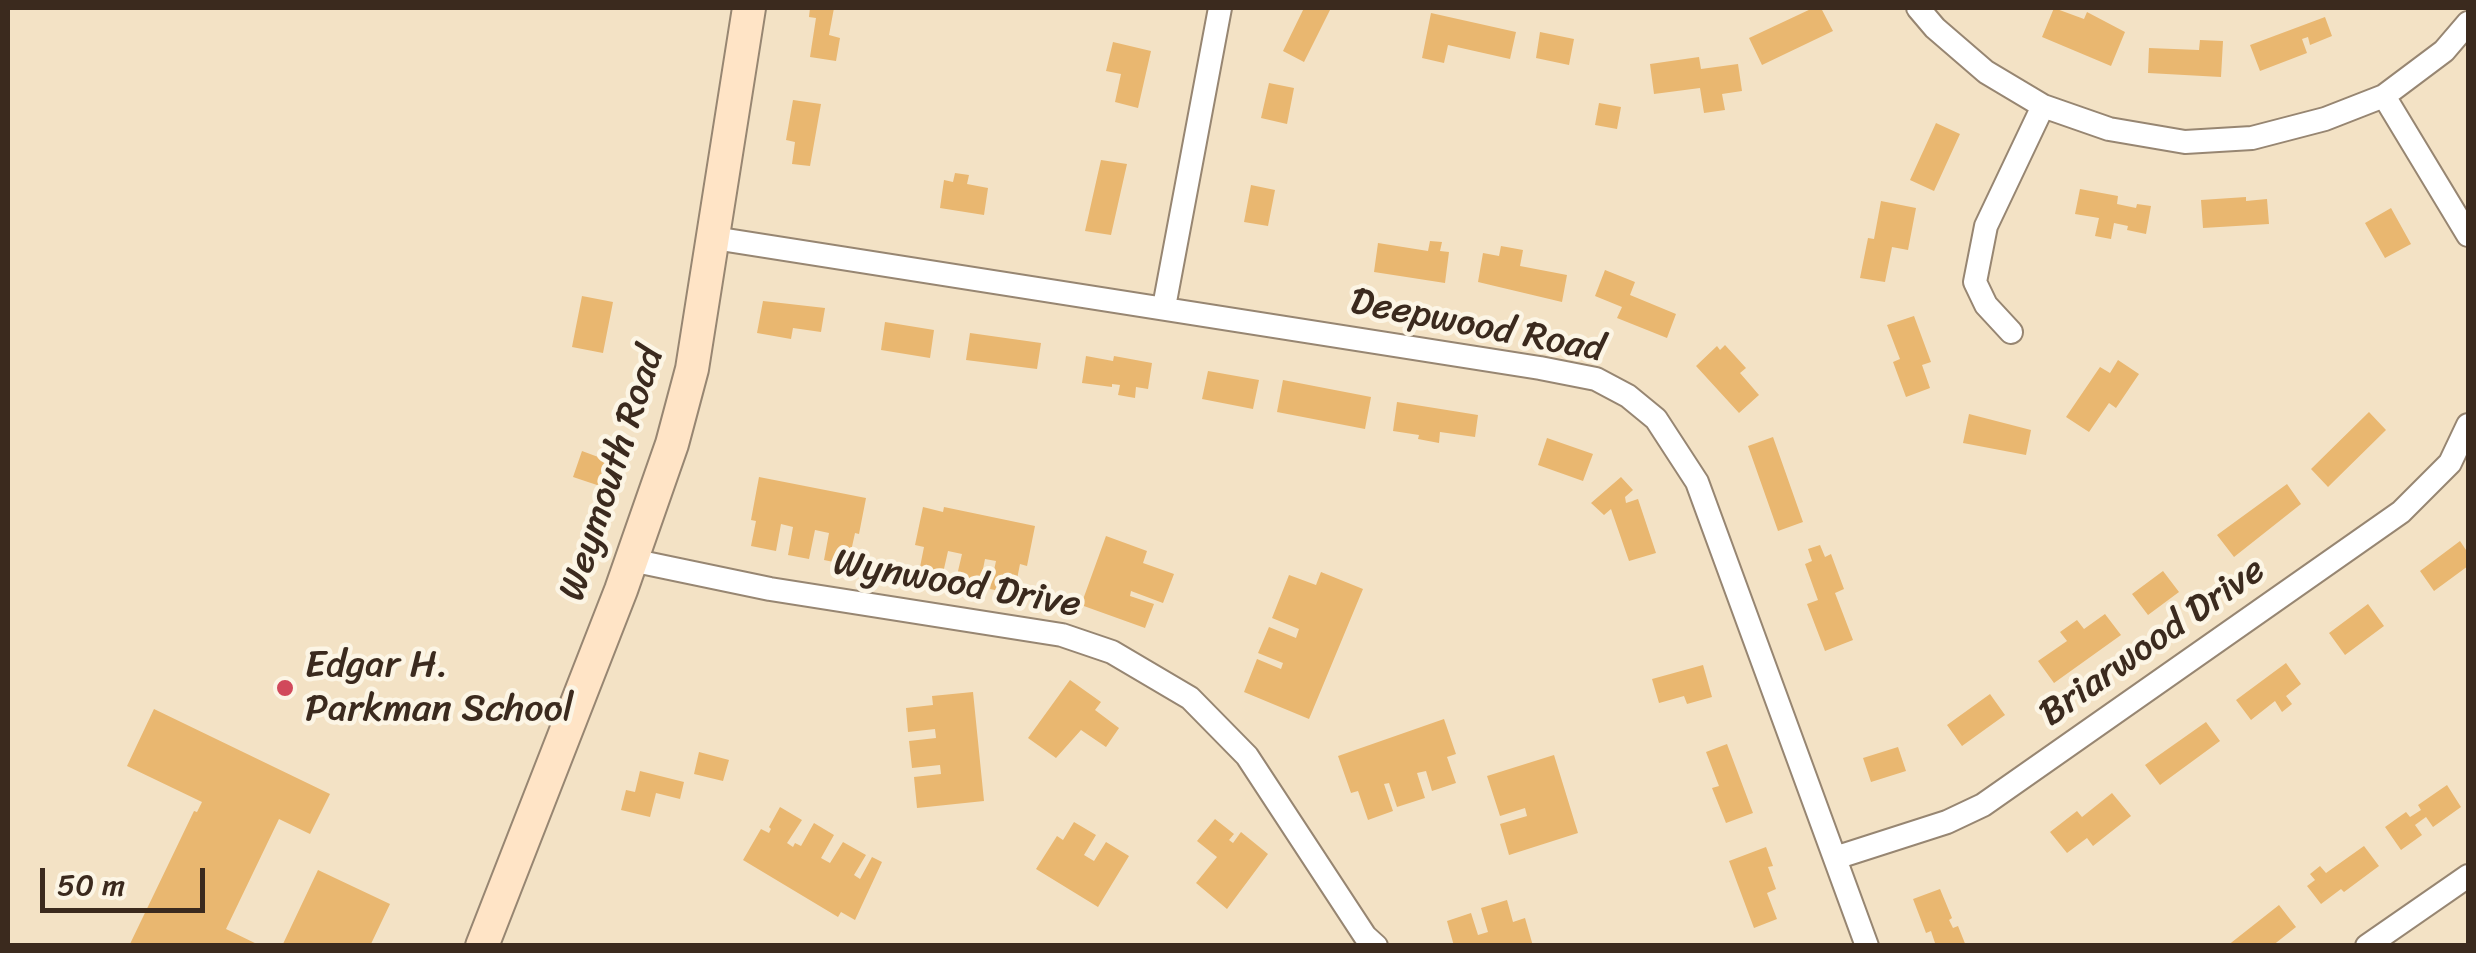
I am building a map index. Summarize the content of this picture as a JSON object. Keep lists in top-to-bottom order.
{
  "streets": {
    "street": [
      "Deepwood Road",
      "Weymouth Road",
      "Wynwood Drive",
      "Briarwood Drive"
    ]
  },
  "crossings": [
    ["Deepwood Road", "Weymouth Road"],
    ["Deepwood Road", "Briarwood Drive"],
    ["Weymouth Road", "Wynwood Drive"]
  ],
  "places": ["Edgar H. Parkman School"],
  "scale_bar": "50 m"
}
